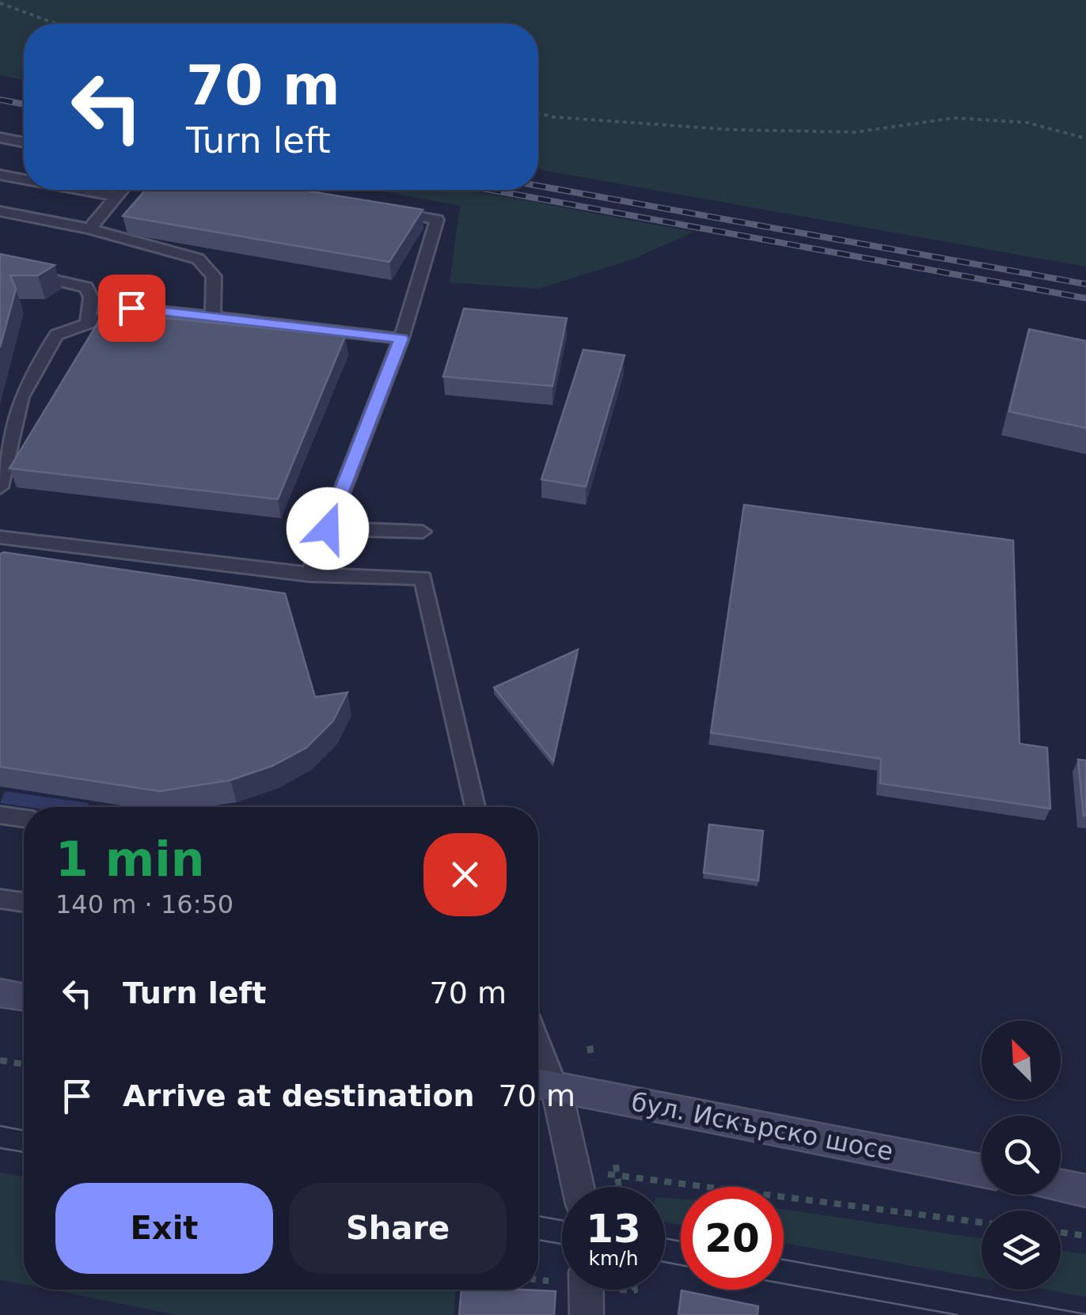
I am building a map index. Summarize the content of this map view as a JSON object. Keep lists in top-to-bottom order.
{
  "streets": {
    "main road": ["бул. Искърско шосе"]
  },
  "north": "top left",
  "page": {
    "turn": ["70 m", "Turn left"],
    "heading": ["1 min", "140 m · 16:50"],
    "list": [
      {
        "name": "Turn left",
        "value": "70 m"
      },
      {
        "name": "Arrive at destination",
        "value": "70 m"
      }
    ],
    "buttons": ["Exit", "Share"],
    "speed": "13 km/h",
    "limit": "20"
  }
}
